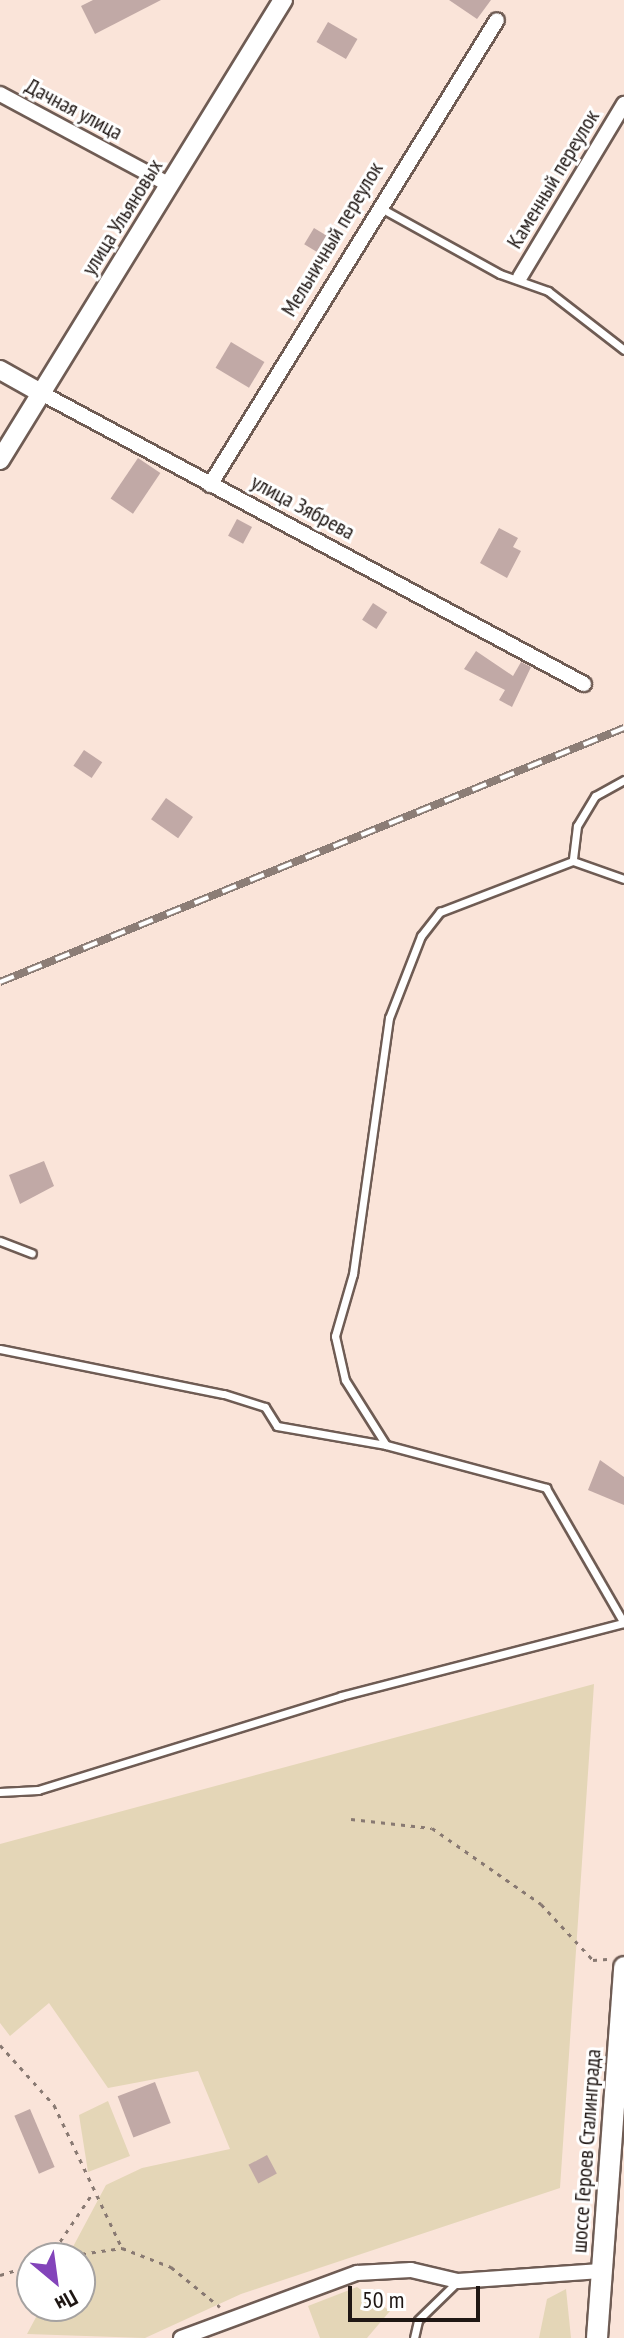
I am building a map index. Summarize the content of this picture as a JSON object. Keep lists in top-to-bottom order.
{
  "streets": {
    "main road": ["шоссе Героев Сталинграда"],
    "street": [
      "Дачная улица",
      "Каменный переулок",
      "улица Ульяновых",
      "Мельничный переулок",
      "улица Зябрева"
    ]
  },
  "crossings": [
    ["Дачная улица", "улица Ульяновых"],
    ["улица Ульяновых", "улица Зябрева"],
    ["Мельничный переулок", "улица Зябрева"]
  ],
  "scale_bar": "50 m",
  "north": "bottom right"
}
